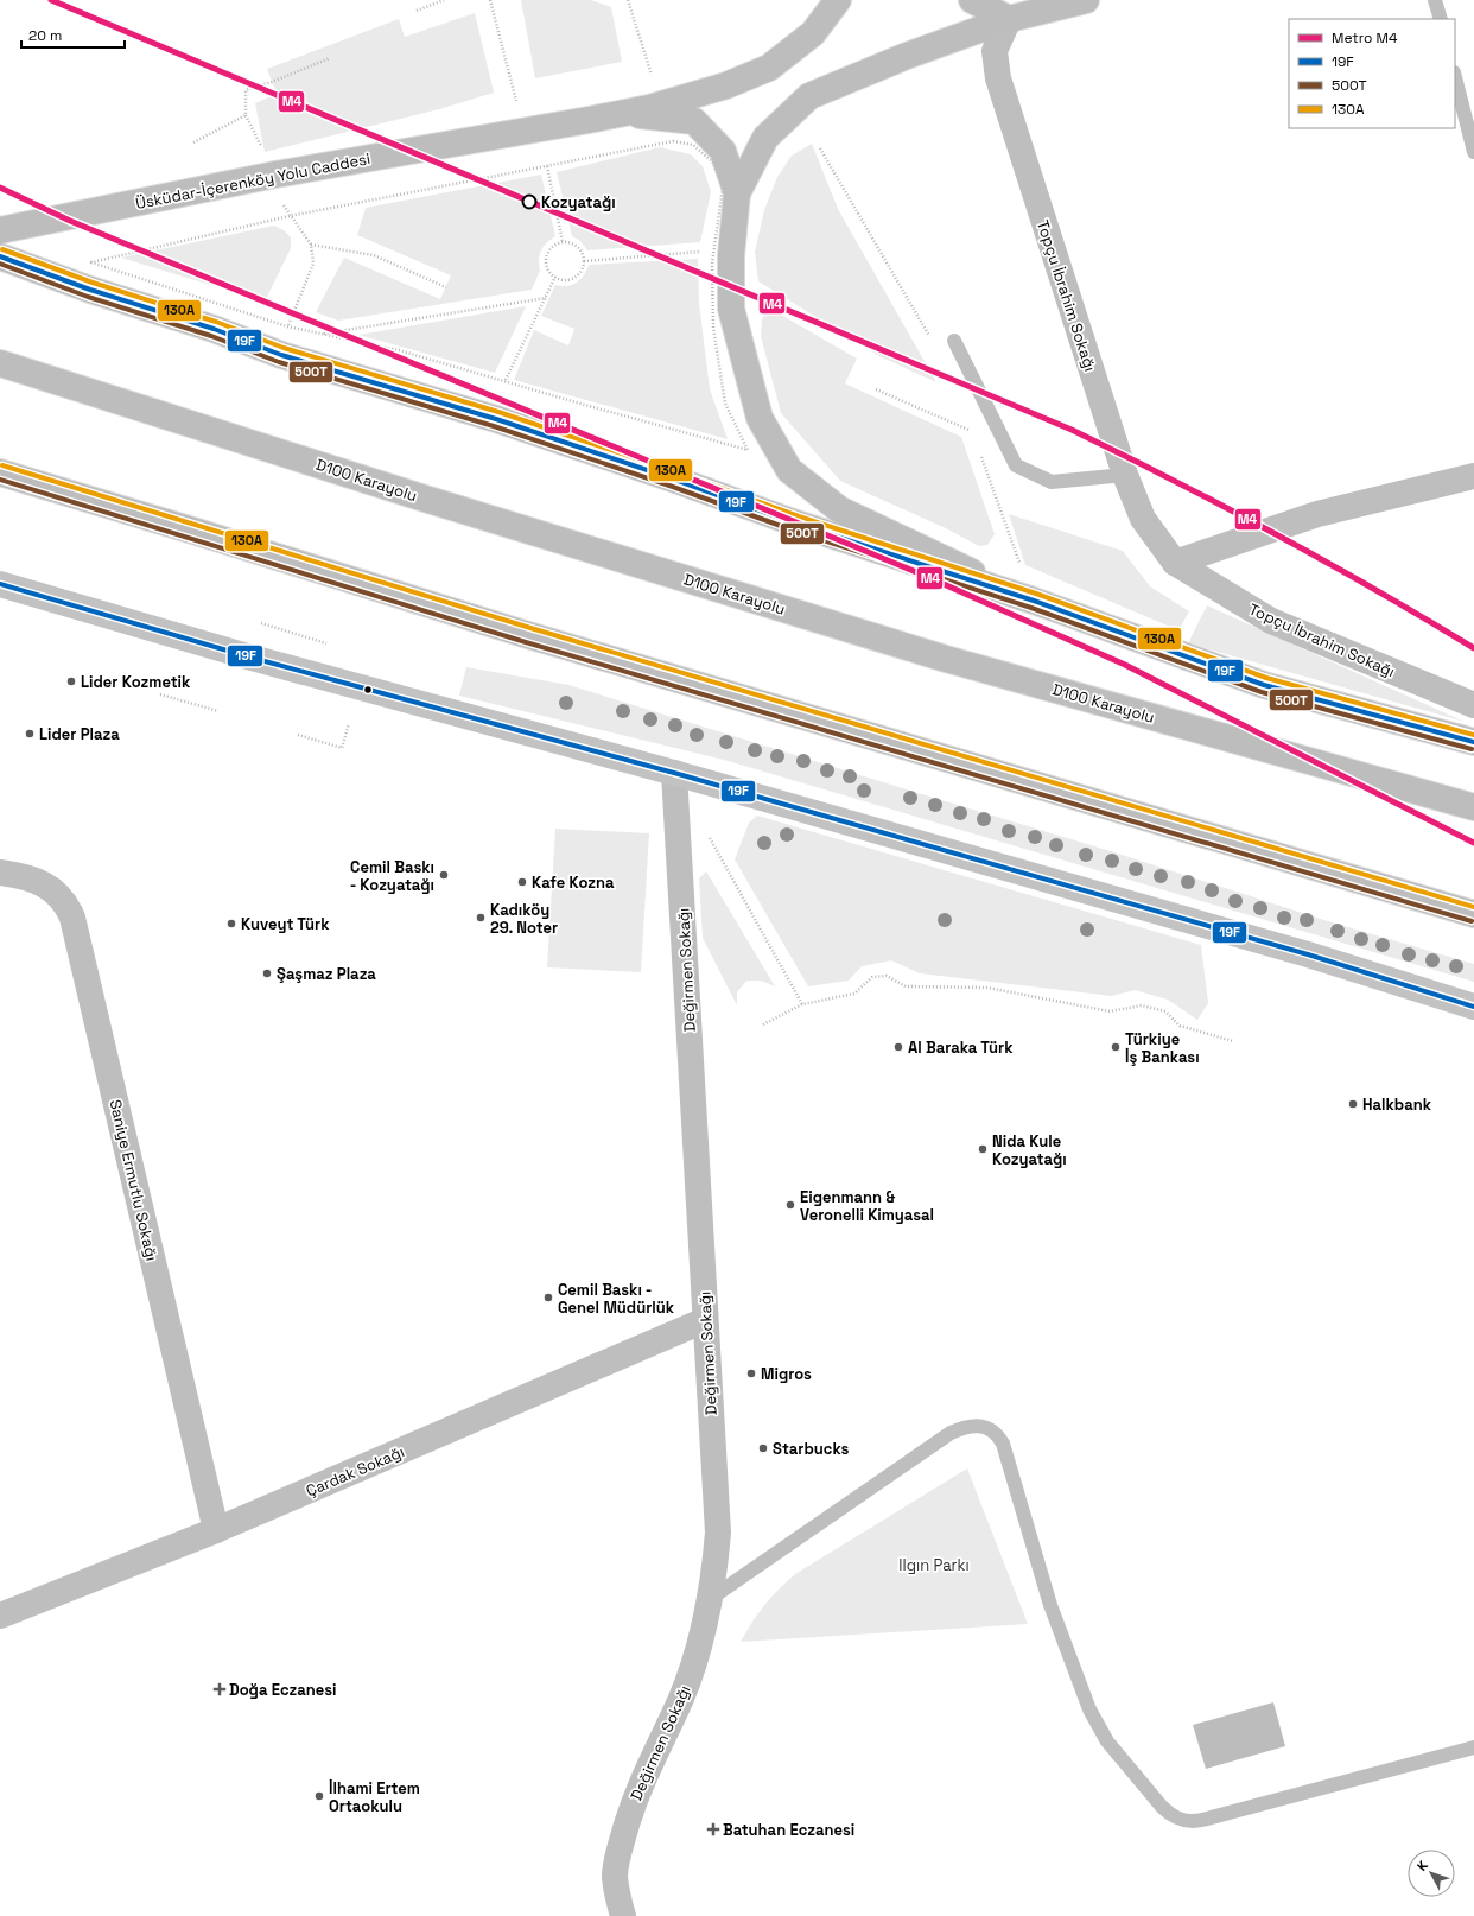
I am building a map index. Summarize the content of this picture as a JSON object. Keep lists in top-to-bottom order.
{
  "streets": {
    "main road": ["Üsküdar-İçerenköy Yolu Caddesi", "D100 Karayolu"],
    "street": [
      "Topçu İbrahim Sokağı",
      "Değirmen Sokağı",
      "Saniye Ermutlu Sokağı",
      "Çardak Sokağı"
    ]
  },
  "crossings": [
    ["Değirmen Sokağı", "Çardak Sokağı"],
    ["Saniye Ermutlu Sokağı", "Çardak Sokağı"]
  ],
  "parks": ["Ilgın Parkı"],
  "places": {
    "other": [
      "Kozyatağı",
      "Lider Kozmetik",
      "Lider Plaza",
      "Cemil Baskı - Kozyatağı",
      "Kafe Kozna",
      "Kadıköy 29. Noter",
      "Kuveyt Türk",
      "Şaşmaz Plaza",
      "Al Baraka Türk",
      "Türkiye İş Bankası",
      "Halkbank",
      "Nida Kule Kozyatağı",
      "Eigenmann & Veronelli Kimyasal",
      "Cemil Baskı - Genel Müdürlük",
      "Migros",
      "Starbucks",
      "İlhami Ertem Ortaokulu"
    ],
    "health": ["Doğa Eczanesi", "Batuhan Eczanesi"]
  },
  "lines": [
    "metro line M4",
    "transit line 130A",
    "transit line 19F",
    "transit line 500T"
  ],
  "legend": [
    "Metro M4",
    "19F",
    "500T",
    "130A"
  ],
  "scale_bar": "20 m",
  "north": "top left"
}
